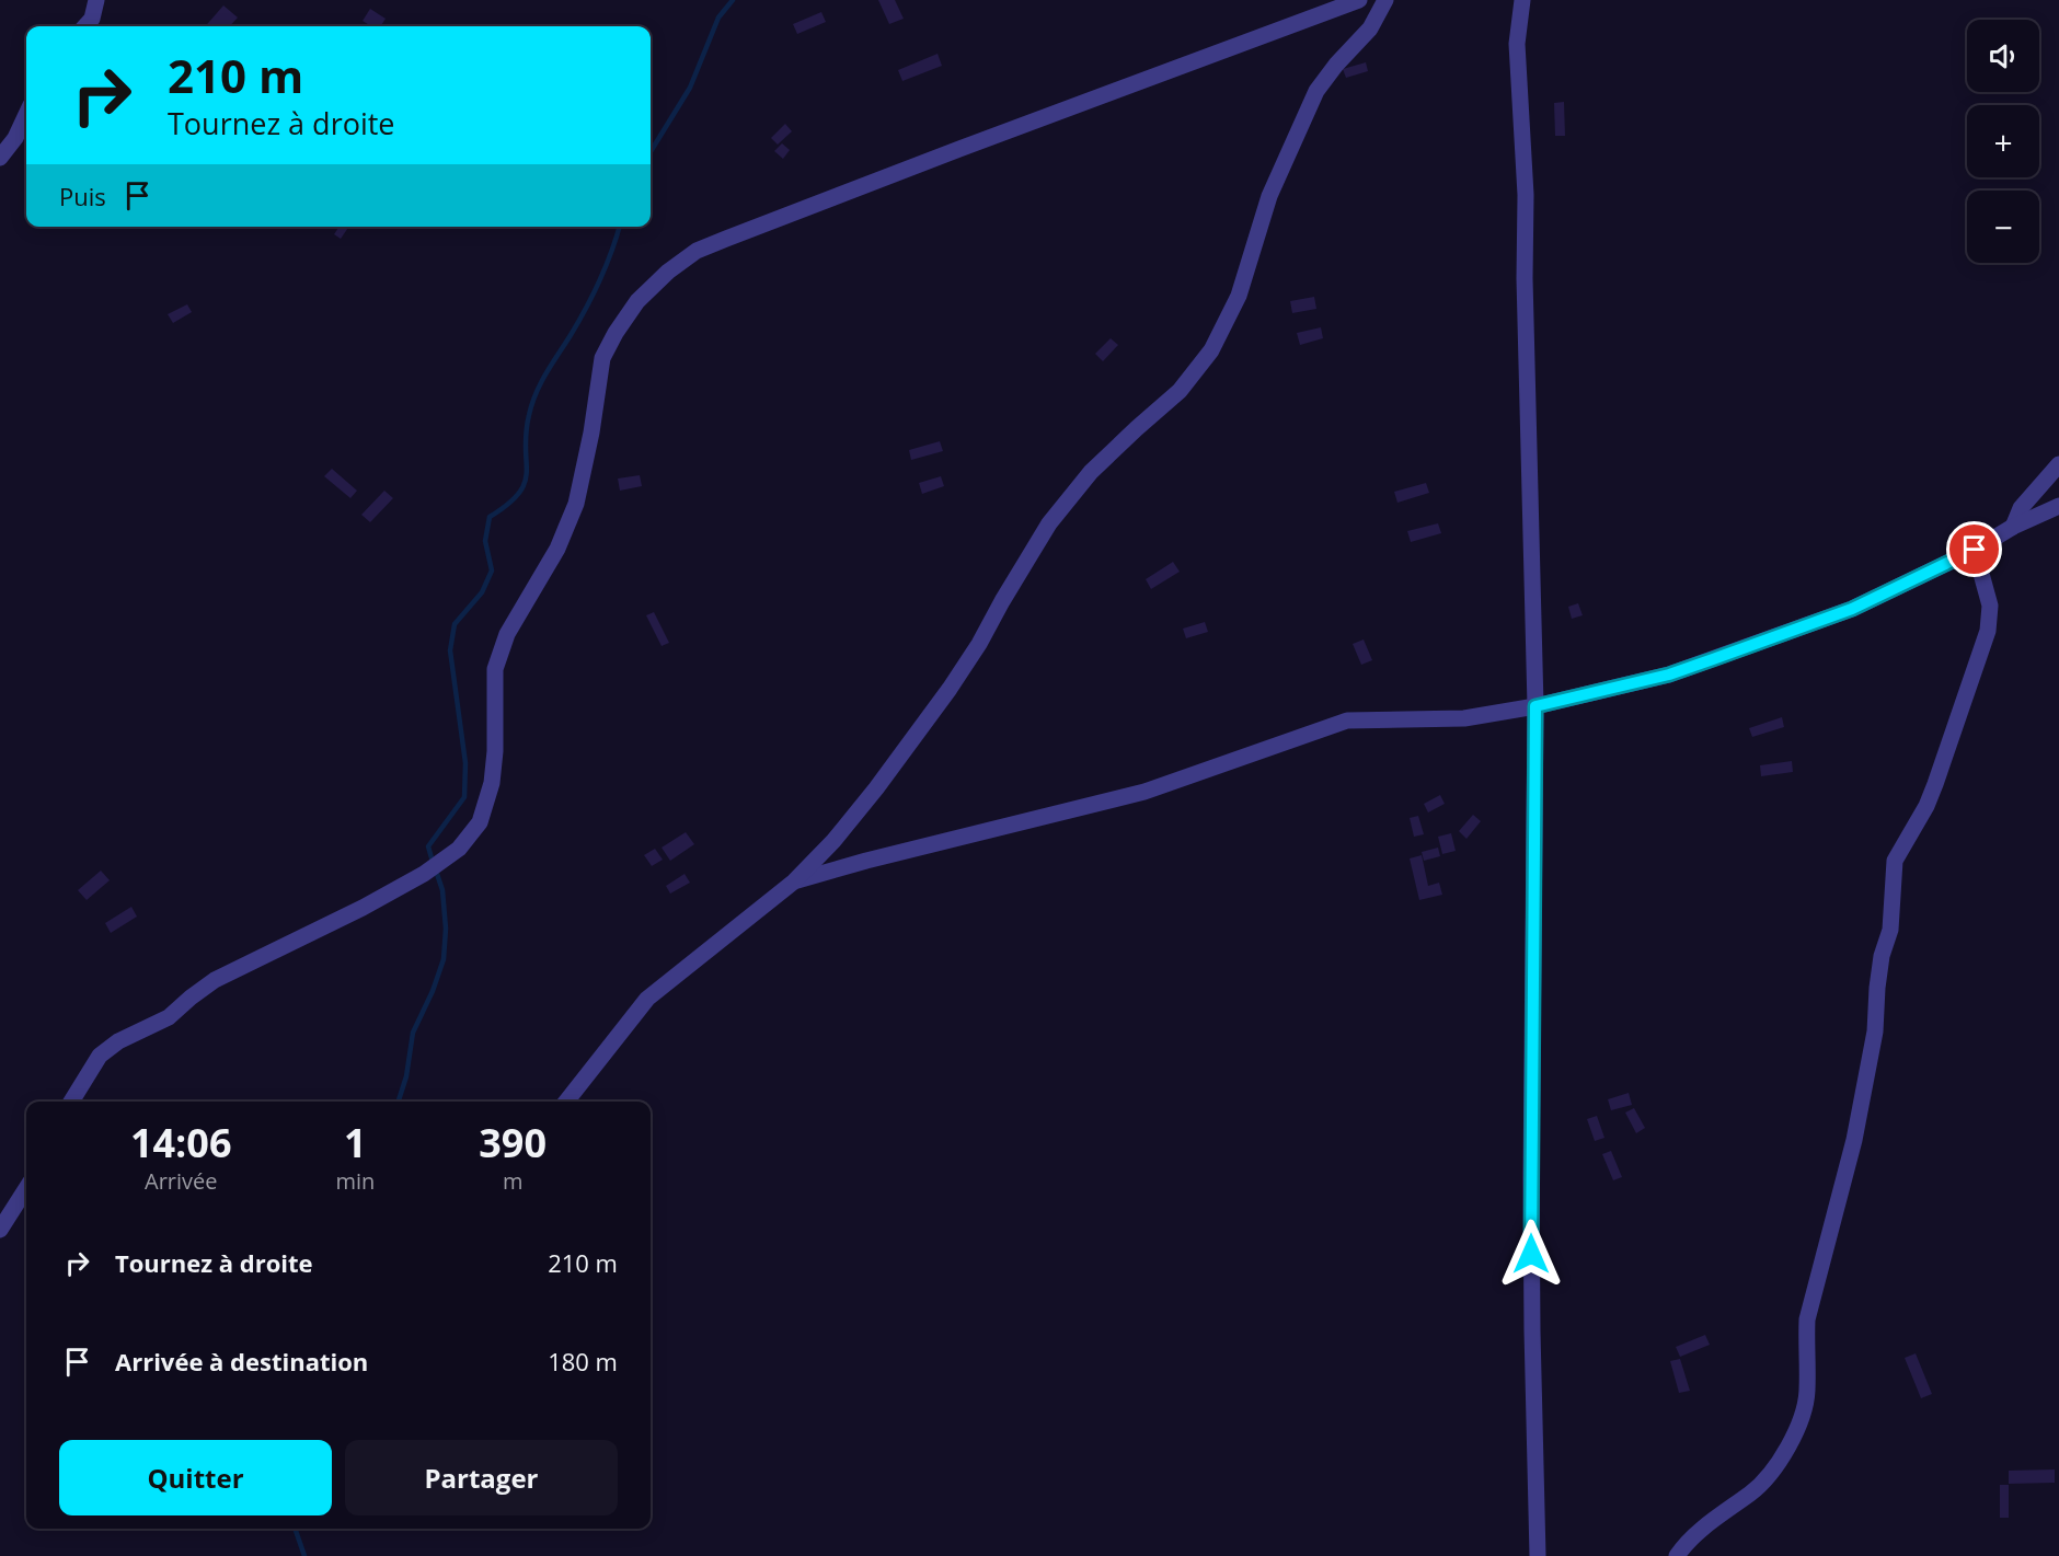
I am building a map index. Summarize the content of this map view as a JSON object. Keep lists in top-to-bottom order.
{
  "page": {
    "map_buttons": ["+", "−"],
    "turn": ["210 m", "Tournez à droite"],
    "then": "Puis",
    "eta": [
      "14:06",
      "Arrivée",
      "1",
      "min",
      "390",
      "m"
    ],
    "list": [
      {
        "name": "Tournez à droite",
        "value": "210 m"
      },
      {
        "name": "Arrivée à destination",
        "value": "180 m"
      }
    ],
    "buttons": ["Quitter", "Partager"]
  }
}
